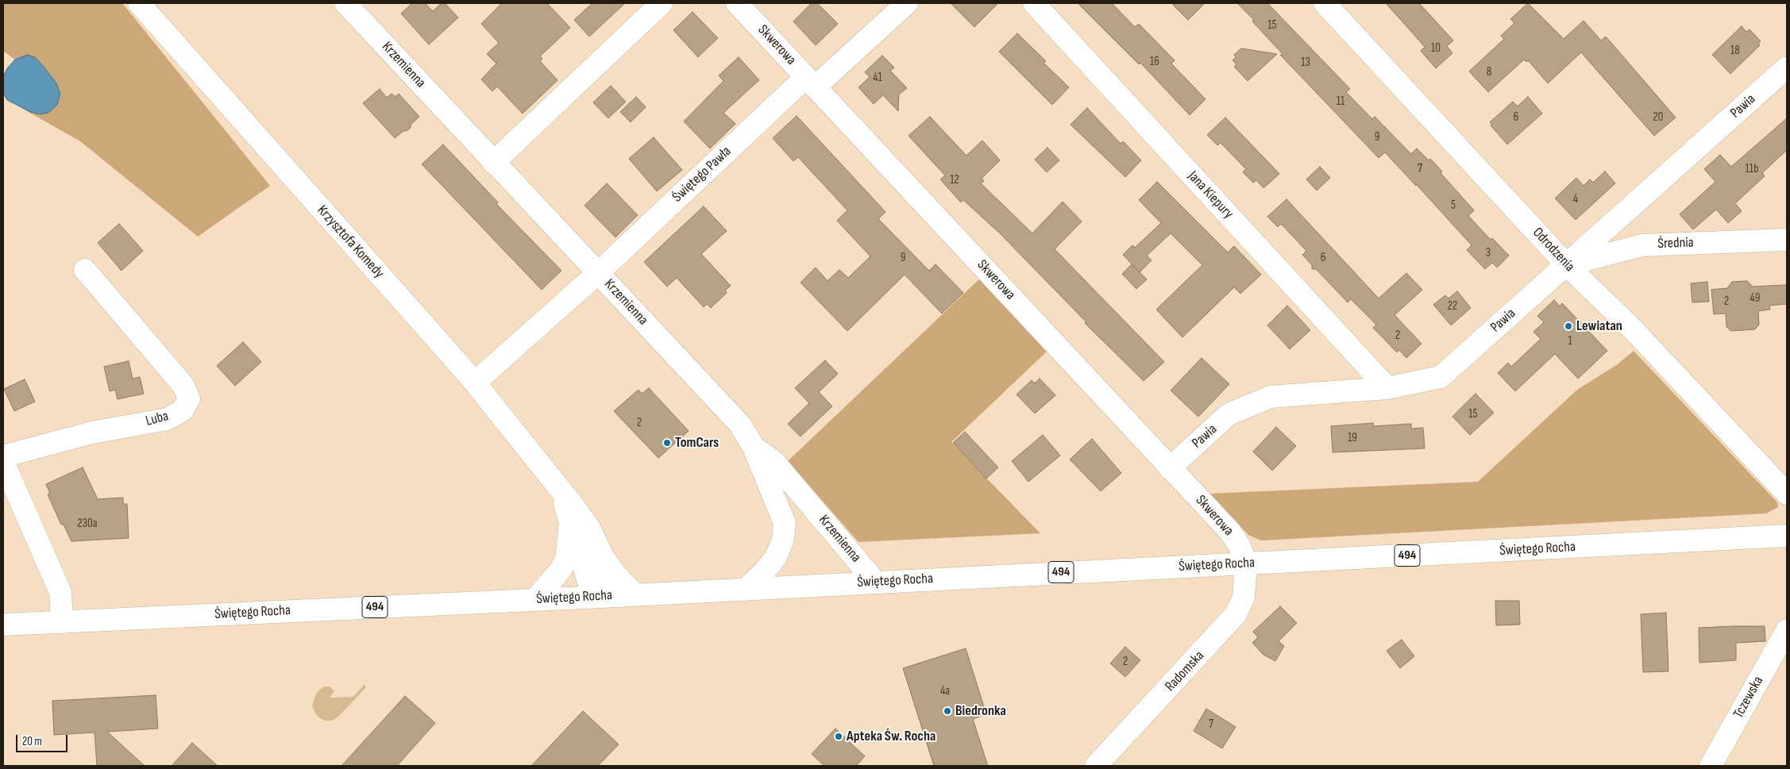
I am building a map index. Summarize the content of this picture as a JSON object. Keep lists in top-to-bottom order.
{
  "streets": {
    "street": [
      "Skwerowa",
      "Krzemienna",
      "Pawia",
      "Świętego Pawła",
      "Jana Kiepury",
      "Krzysztofa Komedy",
      "Średnia",
      "Odrodzenia",
      "Luba",
      "Świętego Rocha",
      "494",
      "Radomska",
      "Tczewska"
    ]
  },
  "crossings": [
    ["Skwerowa", "Pawia"],
    ["Skwerowa", "Świętego Pawła"],
    ["Skwerowa", "Świętego Rocha"],
    ["Skwerowa", "Radomska"],
    ["Krzemienna", "Świętego Pawła"],
    ["Krzemienna", "Świętego Rocha"],
    ["Pawia", "Jana Kiepury"],
    ["Pawia", "Średnia"],
    ["Pawia", "Odrodzenia"],
    ["Świętego Pawła", "Krzysztofa Komedy"],
    ["Krzysztofa Komedy", "Świętego Rocha"],
    ["Średnia", "Odrodzenia"],
    ["Świętego Rocha", "Radomska"]
  ],
  "places": [
    "Lewiatan",
    "TomCars",
    "Biedronka",
    "Apteka Św. Rocha"
  ],
  "house_numbers": [
    "15",
    "10",
    "18",
    "16",
    "13",
    "8",
    "41",
    "11",
    "6",
    "20",
    "9",
    "7",
    "11b",
    "12",
    "4",
    "5",
    "3",
    "9",
    "6",
    "49",
    "2",
    "22",
    "2",
    "1",
    "15",
    "2",
    "19",
    "230a",
    "2",
    "4a",
    "7"
  ],
  "scale_bar": "20 m"
}
